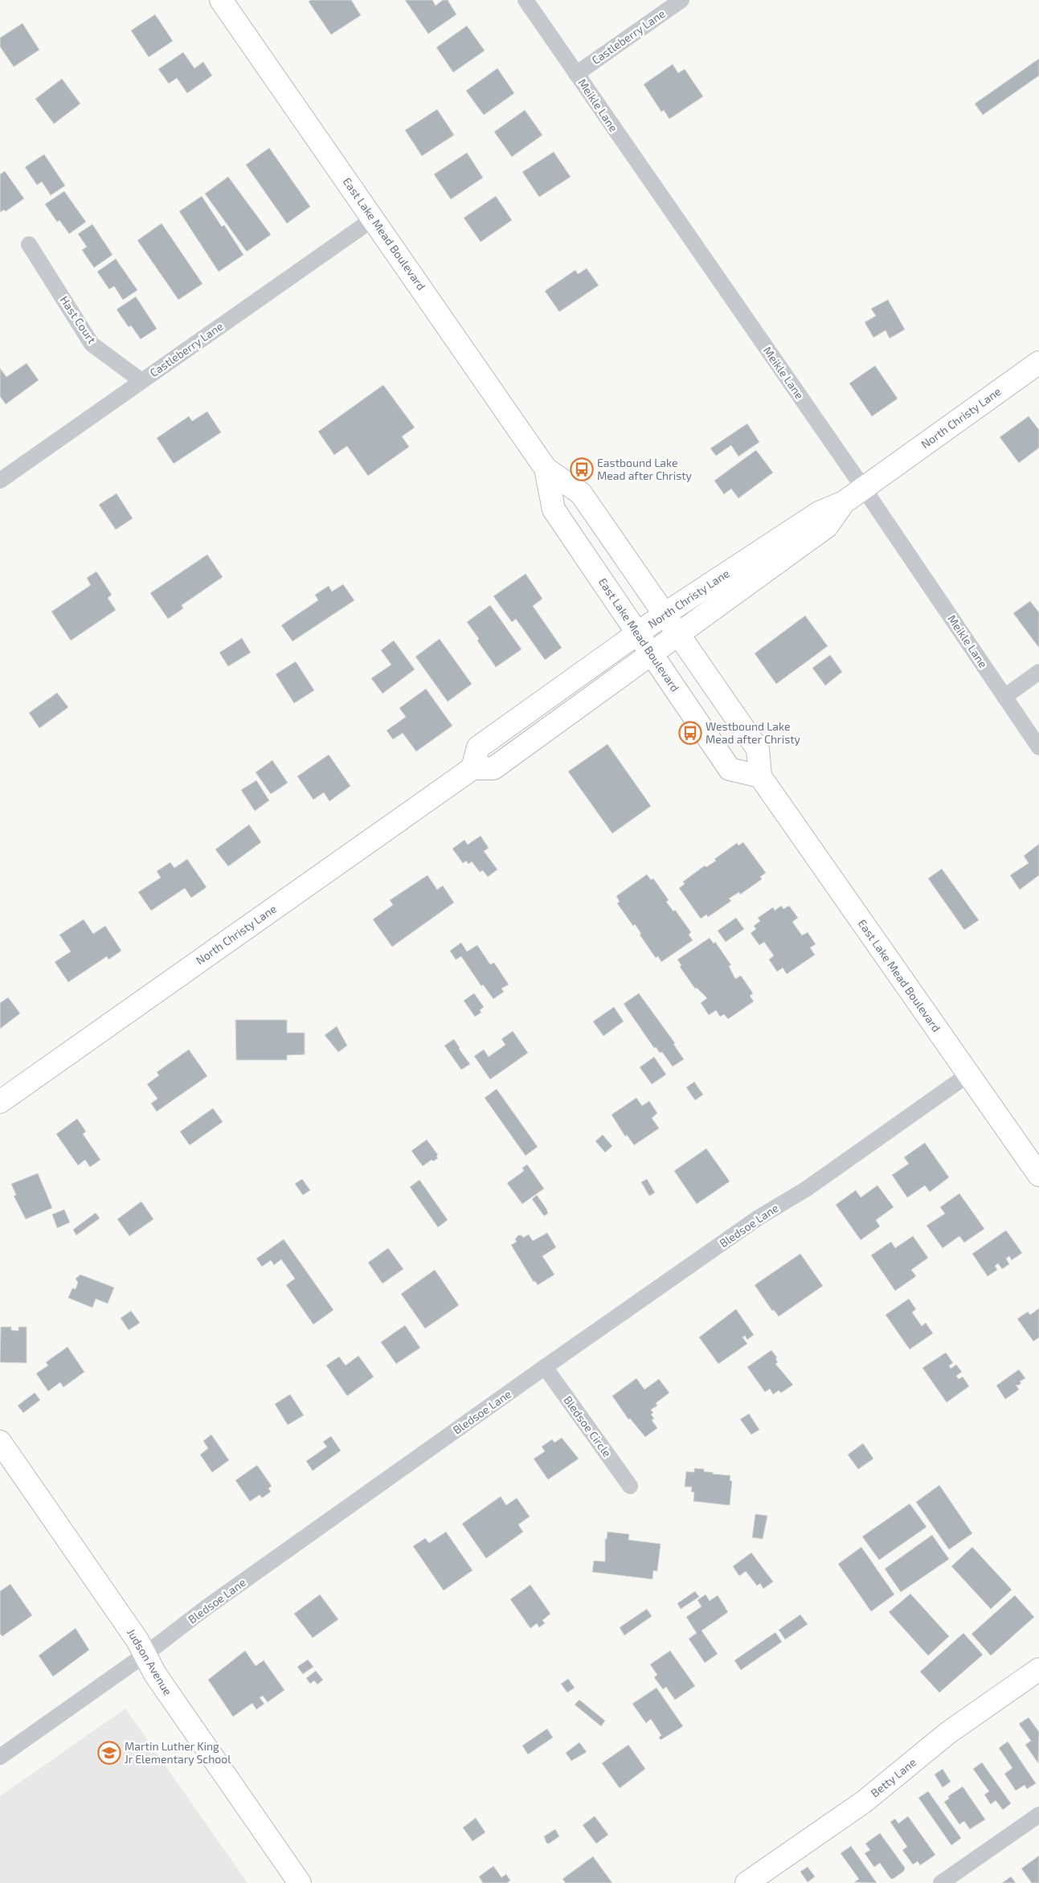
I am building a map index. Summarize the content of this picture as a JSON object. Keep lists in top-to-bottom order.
{
  "streets": {
    "street": [
      "Castleberry Lane",
      "Meikle Lane",
      "East Lake Mead Boulevard",
      "Hast Court",
      "North Christy Lane",
      "Bledsoe Lane",
      "Bledsoe Circle",
      "Judson Avenue",
      "Betty Lane"
    ]
  },
  "crossings": [
    ["Castleberry Lane", "Meikle Lane"],
    ["Castleberry Lane", "East Lake Mead Boulevard"],
    ["Castleberry Lane", "Hast Court"],
    ["Meikle Lane", "North Christy Lane"],
    ["East Lake Mead Boulevard", "North Christy Lane"],
    ["East Lake Mead Boulevard", "Bledsoe Lane"],
    ["Bledsoe Lane", "Bledsoe Circle"],
    ["Bledsoe Lane", "Judson Avenue"]
  ],
  "places": {
    "bus stop": ["Eastbound Lake Mead after Christy", "Westbound Lake Mead after Christy"],
    "school or university": ["Martin Luther King Jr Elementary School"]
  }
}
